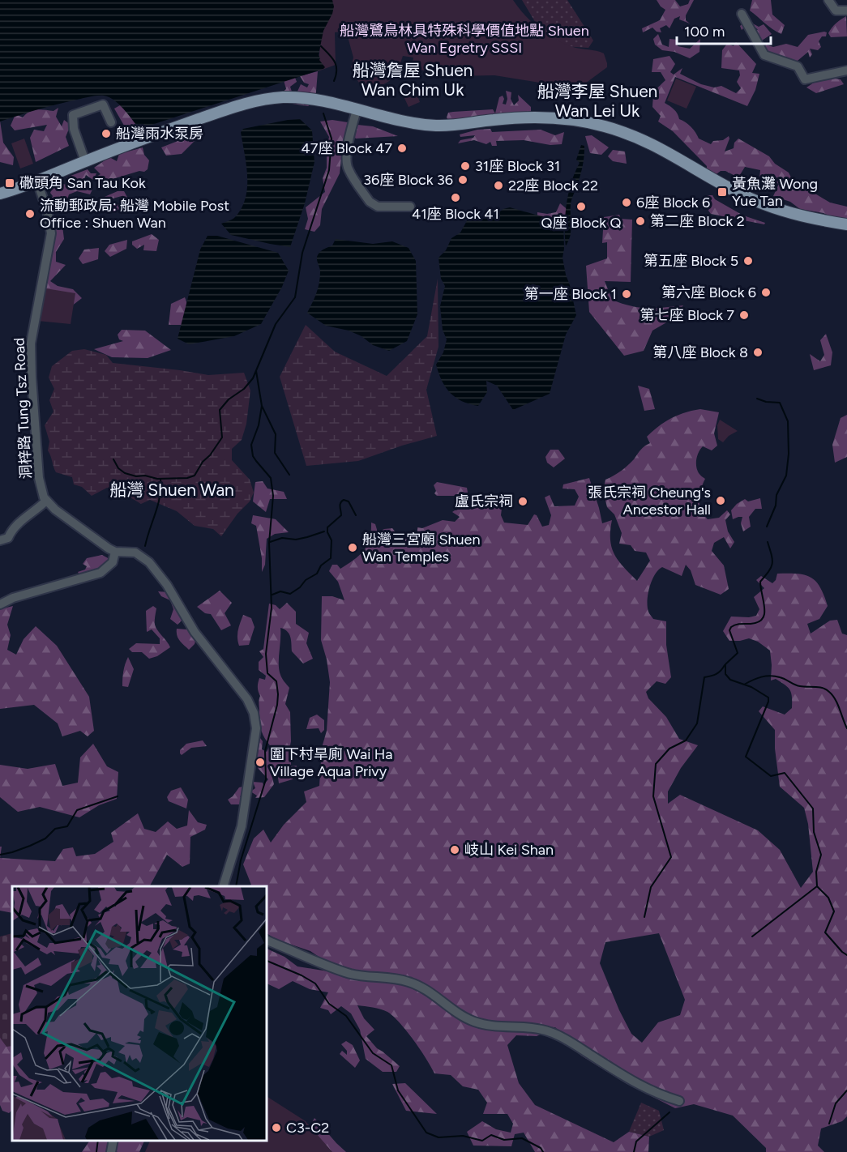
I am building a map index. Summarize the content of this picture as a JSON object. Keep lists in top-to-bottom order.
{
  "streets": {
    "street": ["洞梓路 Tung Tsz Road"]
  },
  "districts": ["船灣詹屋 Shuen Wan Chim Uk", "船灣李屋 Shuen Wan Lei Uk", "船灣 Shuen Wan"],
  "parks": ["船灣鷺鳥林具特殊科學價值地點 Shuen Wan Egretry SSSI"],
  "places": {
    "other": [
      "船灣雨水泵房",
      "47座 Block 47",
      "31座 Block 31",
      "36座 Block 36",
      "22座 Block 22",
      "41座 Block 41",
      "6座 Block 6",
      "Q座 Block Q",
      "流動郵政局: 船灣 Mobile Post Office : Shuen Wan",
      "第二座 Block 2",
      "第五座 Block 5",
      "第六座 Block 6",
      "第一座 Block 1",
      "第七座 Block 7",
      "第八座 Block 8",
      "張氏宗祠 Cheung's Ancestor Hall",
      "盧氏宗祠",
      "船灣三宮廟 Shuen Wan Temples",
      "圍下村旱廁 Wai Ha Village Aqua Privy",
      "岐山 Kei Shan",
      "C3-C2"
    ],
    "transit": ["䃟頭角 San Tau Kok", "黃魚灘 Wong Yue Tan"]
  },
  "scale_bar": "100 m"
}
